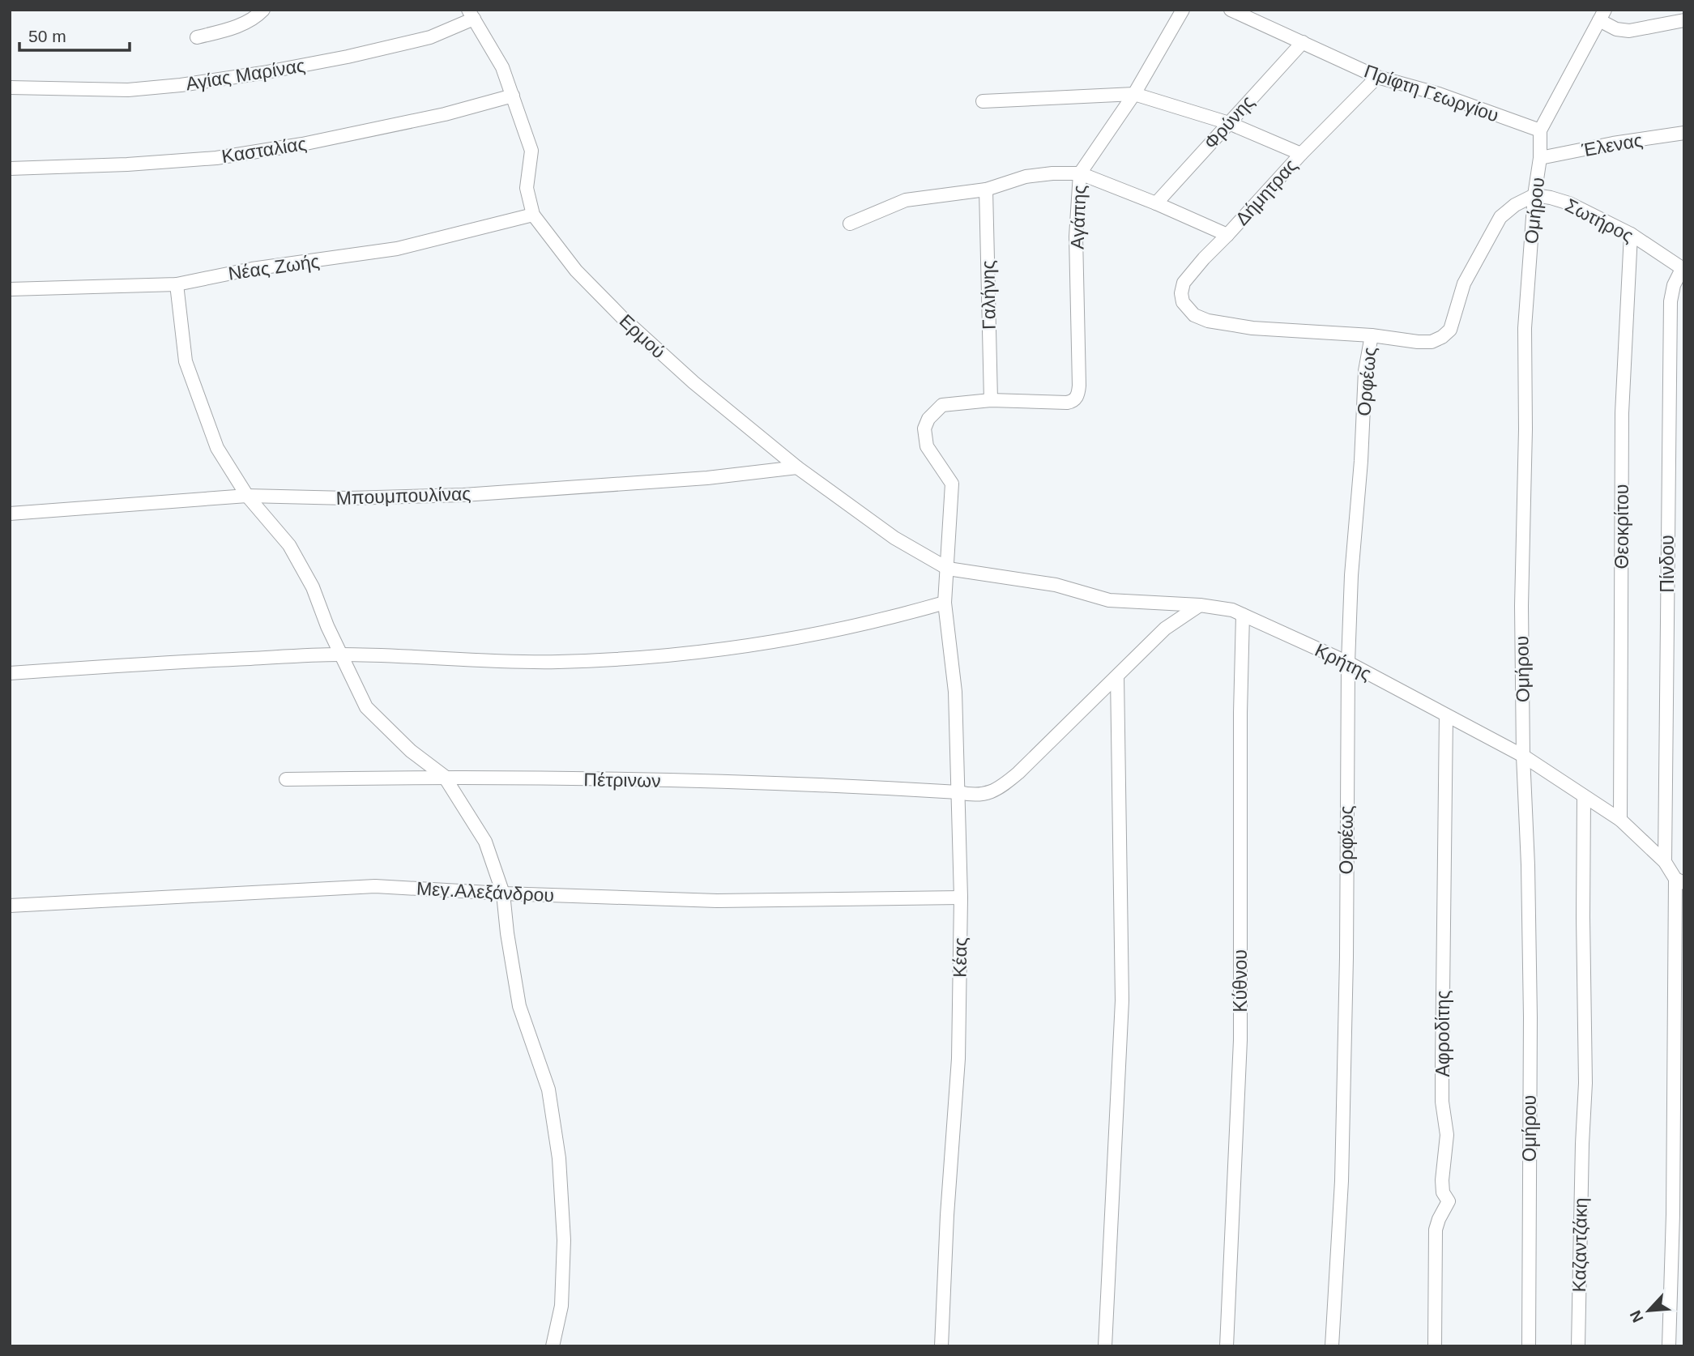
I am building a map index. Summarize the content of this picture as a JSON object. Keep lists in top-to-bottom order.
{
  "streets": {
    "street": [
      "Αγίας Μαρίνας",
      "Πρίφτη Γεωργίου",
      "Φρύνης",
      "Έλενας",
      "Κασταλίας",
      "Δήμητρας",
      "Ομήρου",
      "Αγάπης",
      "Σωτήρος",
      "Νέας Ζωής",
      "Γαλήνης",
      "Ερμού",
      "Ορφέως",
      "Μπουμπουλίνας",
      "Θεοκρίτου",
      "Πίνδου",
      "Κρήτης",
      "Πέτρινων",
      "Μεγ.Αλεξάνδρου",
      "Κέας",
      "Κύθνου",
      "Αφροδίτης",
      "Καζαντζάκη"
    ]
  },
  "crossings": [
    ["Αγίας Μαρίνας", "Ερμού"],
    ["Πρίφτη Γεωργίου", "Φρύνης"],
    ["Πρίφτη Γεωργίου", "Δήμητρας"],
    ["Πρίφτη Γεωργίου", "Ομήρου"],
    ["Έλενας", "Ομήρου"],
    ["Κασταλίας", "Ερμού"],
    ["Δήμητρας", "Ορφέως"],
    ["Ομήρου", "Σωτήρος"],
    ["Ομήρου", "Κρήτης"],
    ["Αγάπης", "Κέας"],
    ["Σωτήρος", "Θεοκρίτου"],
    ["Σωτήρος", "Πίνδου"],
    ["Νέας Ζωής", "Ερμού"],
    ["Γαλήνης", "Κέας"],
    ["Ερμού", "Μπουμπουλίνας"],
    ["Ερμού", "Κρήτης"],
    ["Ερμού", "Κέας"],
    ["Ορφέως", "Κρήτης"],
    ["Θεοκρίτου", "Κρήτης"],
    ["Πίνδου", "Κρήτης"],
    ["Κρήτης", "Πέτρινων"],
    ["Κρήτης", "Κέας"],
    ["Κρήτης", "Κύθνου"],
    ["Κρήτης", "Αφροδίτης"],
    ["Κρήτης", "Καζαντζάκη"],
    ["Πέτρινων", "Κέας"],
    ["Μεγ.Αλεξάνδρου", "Κέας"]
  ],
  "scale_bar": "50 m",
  "north": "bottom left"
}
